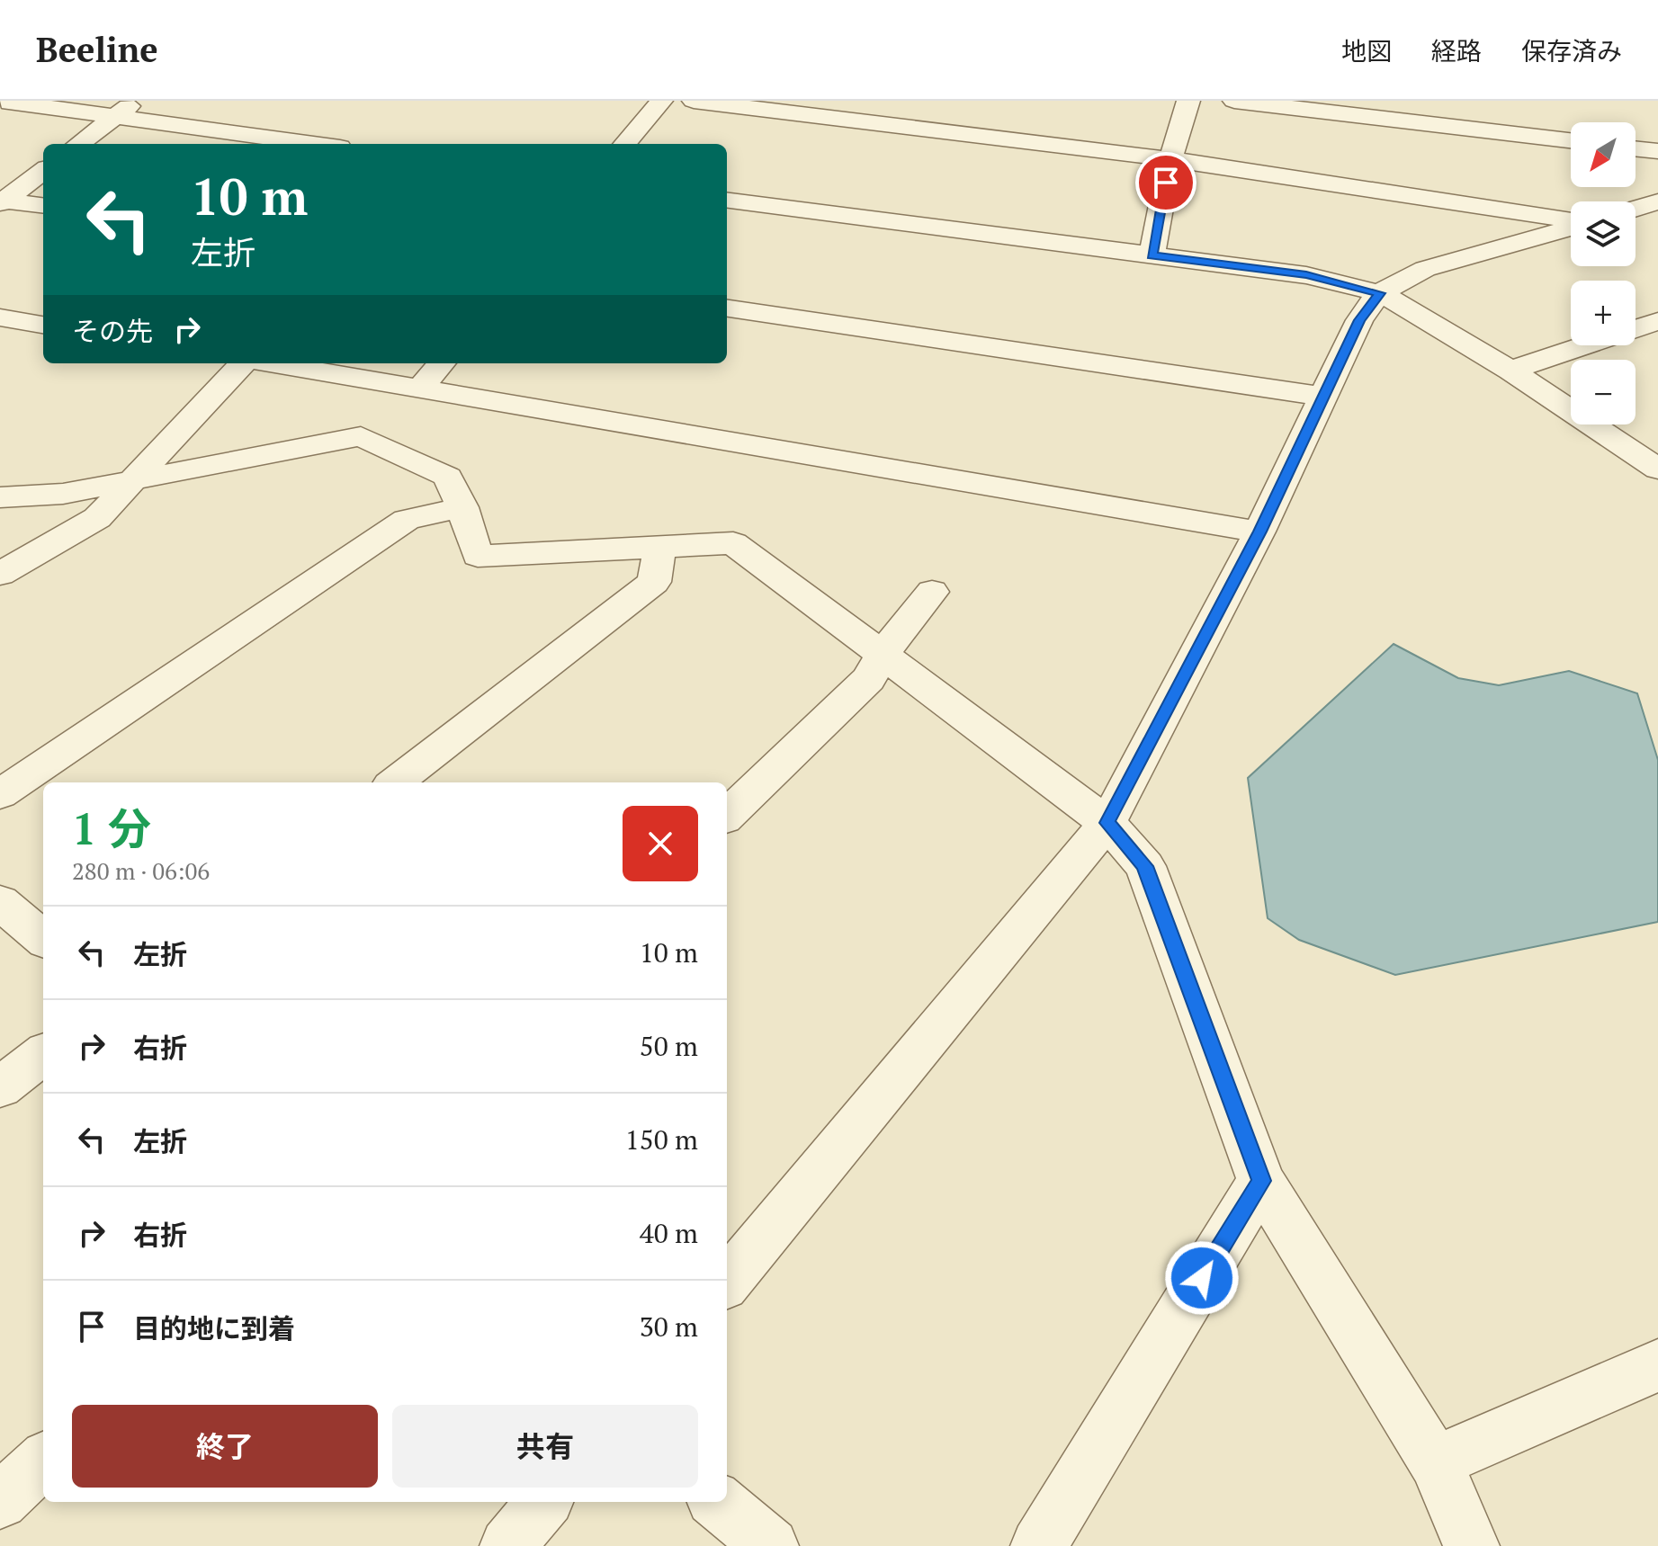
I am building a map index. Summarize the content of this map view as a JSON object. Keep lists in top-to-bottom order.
{
  "north": "bottom left",
  "page": {
    "header": "Beeline",
    "nav": ["地図", "経路", "保存済み"],
    "map_buttons": ["+", "−"],
    "turn": ["10 m", "左折"],
    "then": "その先",
    "heading": ["1 分", "280 m · 06:06"],
    "list": [
      {
        "name": "左折",
        "value": "10 m"
      },
      {
        "name": "右折",
        "value": "50 m"
      },
      {
        "name": "左折",
        "value": "150 m"
      },
      {
        "name": "右折",
        "value": "40 m"
      },
      {
        "name": "目的地に到着",
        "value": "30 m"
      }
    ],
    "buttons": ["終了", "共有"]
  }
}
